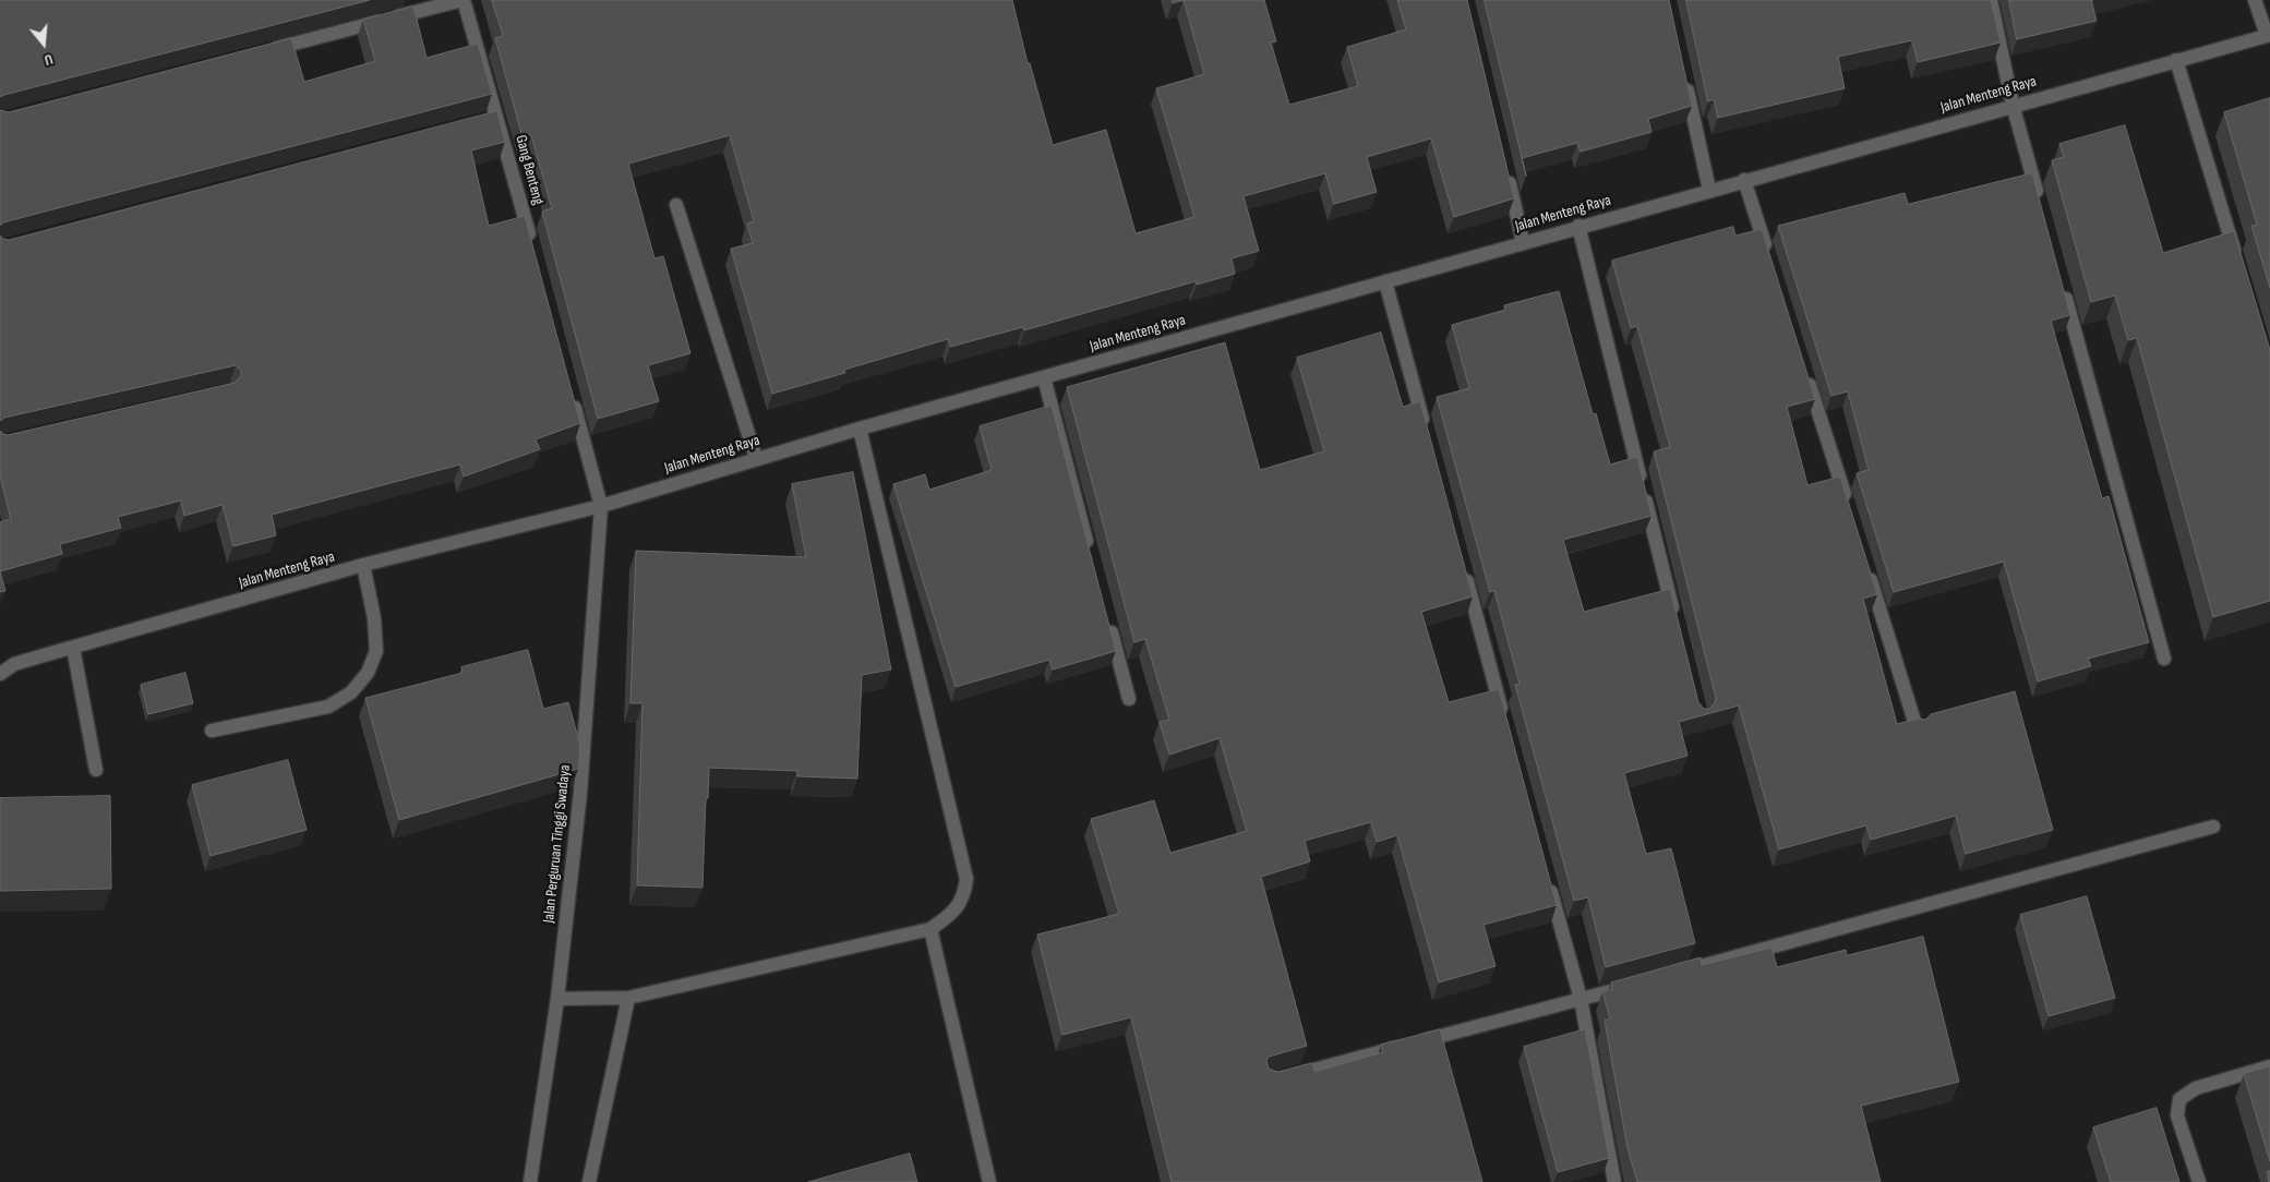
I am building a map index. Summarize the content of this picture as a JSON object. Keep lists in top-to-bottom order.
{
  "streets": {
    "street": ["Jalan Menteng Raya", "Gang Benteng", "Jalan Perguruan Tinggi Swadaya"]
  },
  "crossings": [
    ["Jalan Menteng Raya", "Jalan Perguruan Tinggi Swadaya"]
  ],
  "north": "bottom"
}
